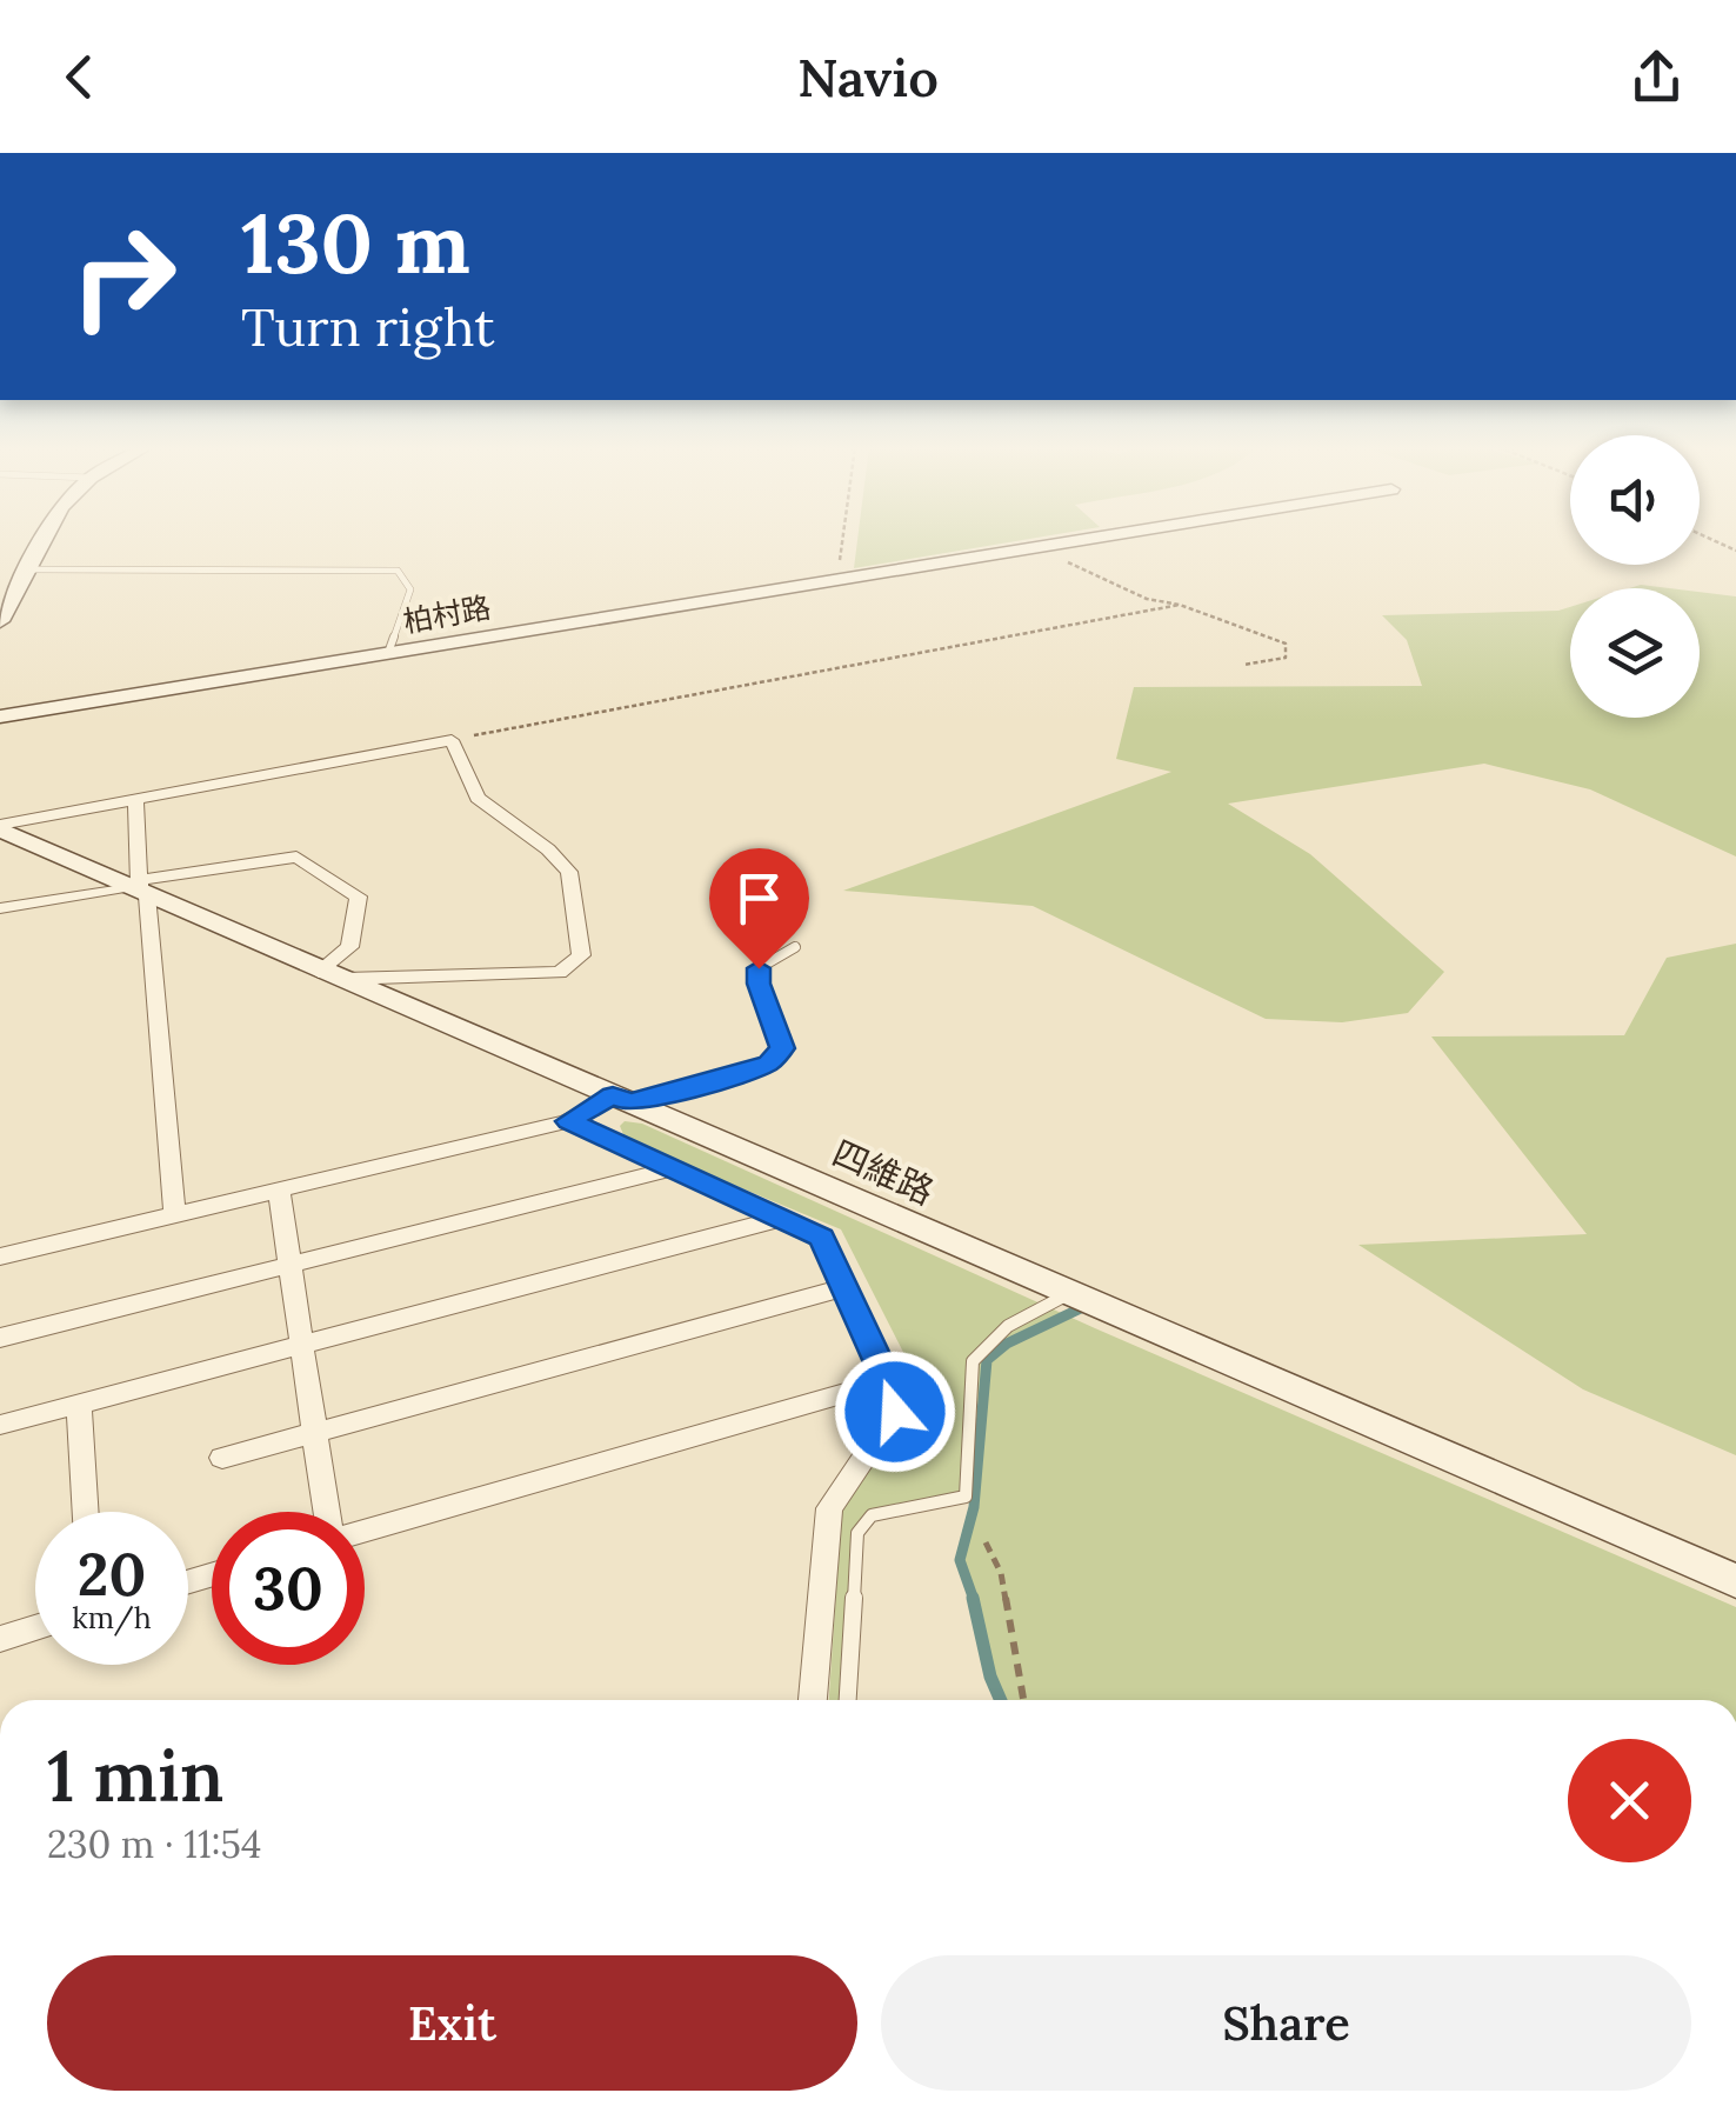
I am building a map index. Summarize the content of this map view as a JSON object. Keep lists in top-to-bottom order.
{
  "streets": {
    "street": ["柏村路", "四維路"]
  },
  "page": {
    "header": "Navio",
    "turn": ["130 m", "Turn right"],
    "speed": "20 km/h",
    "limit": "30",
    "heading": ["1 min", "230 m · 11:54"],
    "buttons": ["Exit", "Share"]
  }
}
